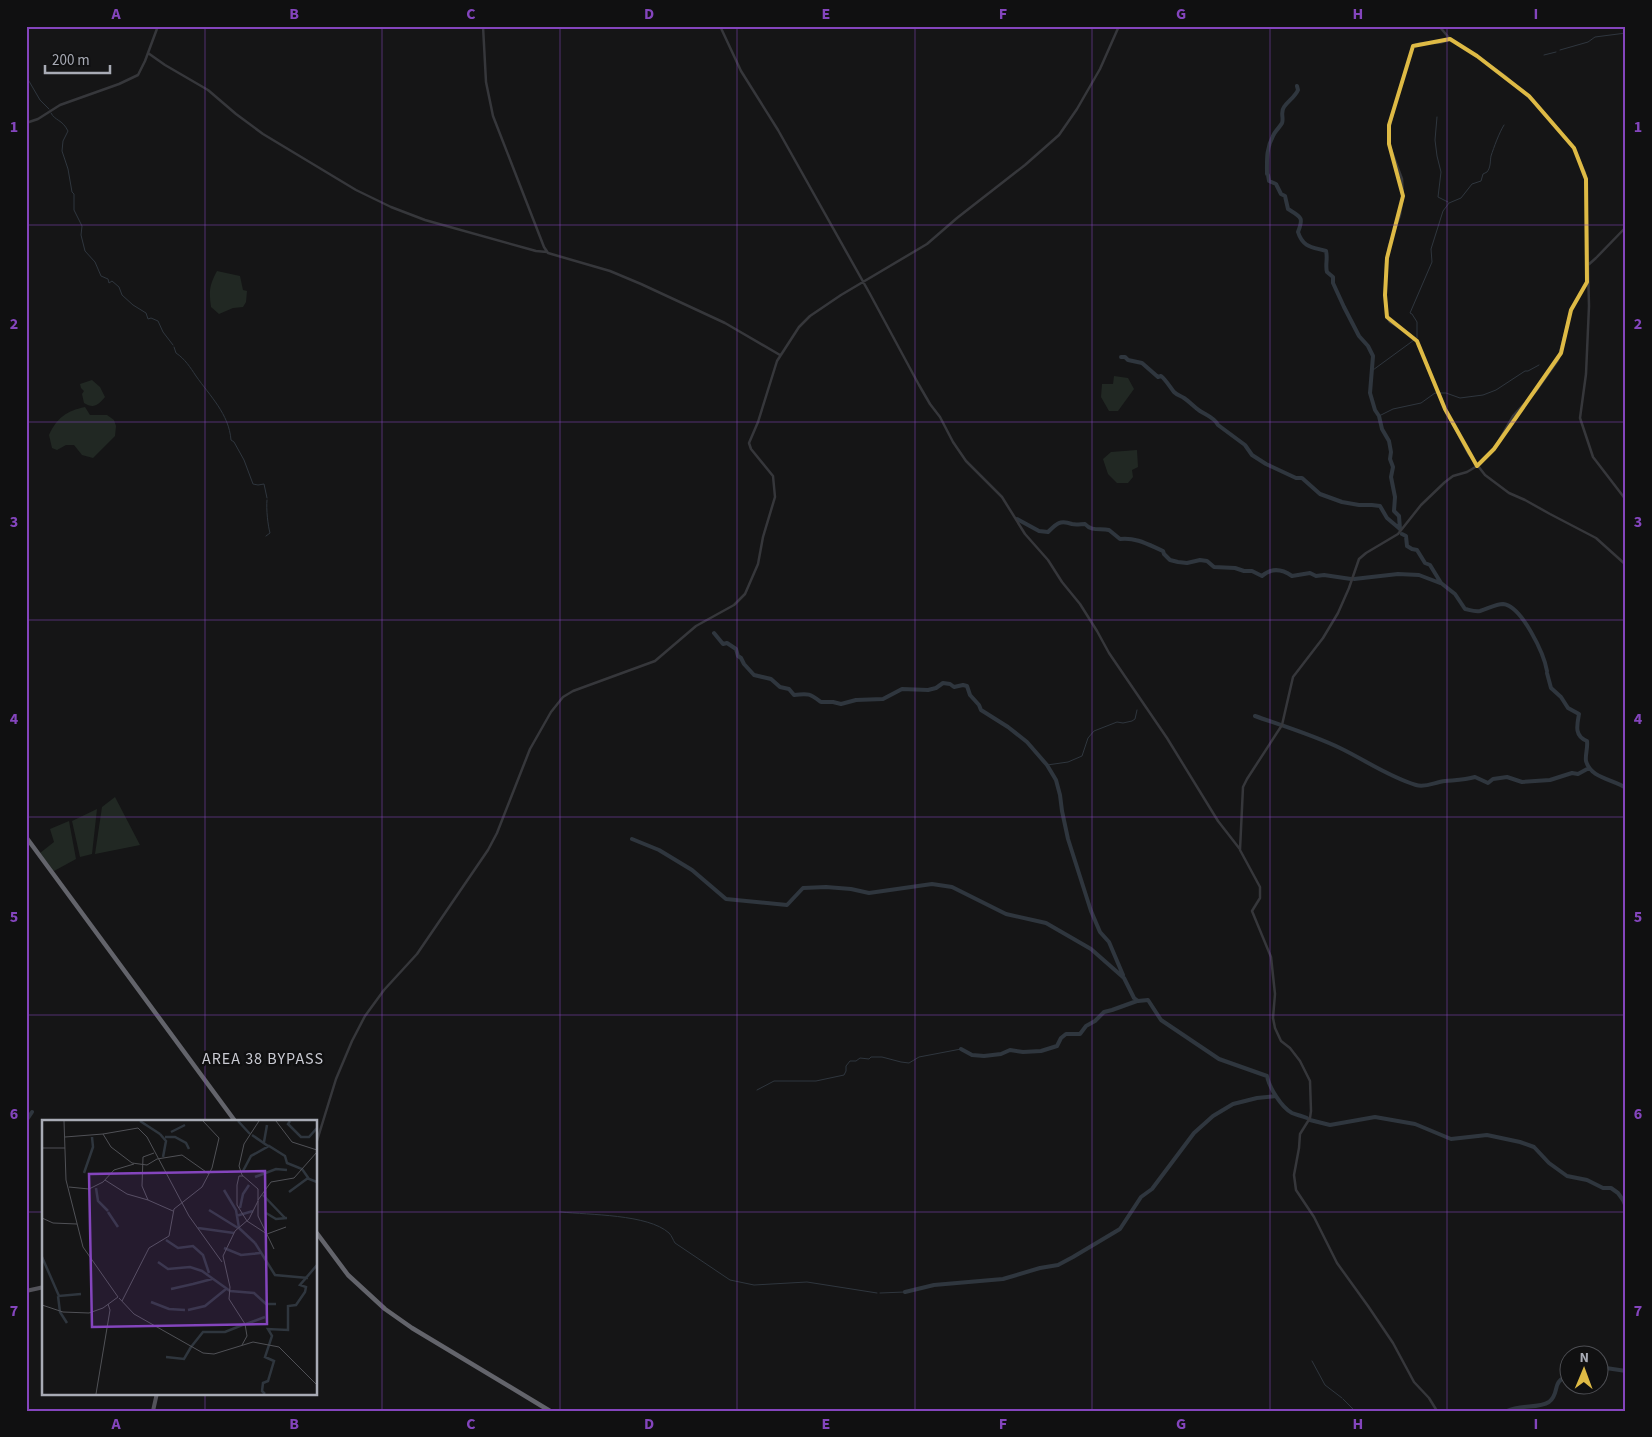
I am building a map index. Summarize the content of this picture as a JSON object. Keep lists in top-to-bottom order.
{
  "districts": ["AREA 38 BYPASS"],
  "scale_bar": "200 m",
  "north": "top",
  "grid": {
    "columns": [
      "A",
      "B",
      "C",
      "D",
      "E",
      "F",
      "G",
      "H",
      "I"
    ],
    "rows": [
      "1",
      "2",
      "3",
      "4",
      "5",
      "6",
      "7"
    ]
  }
}
